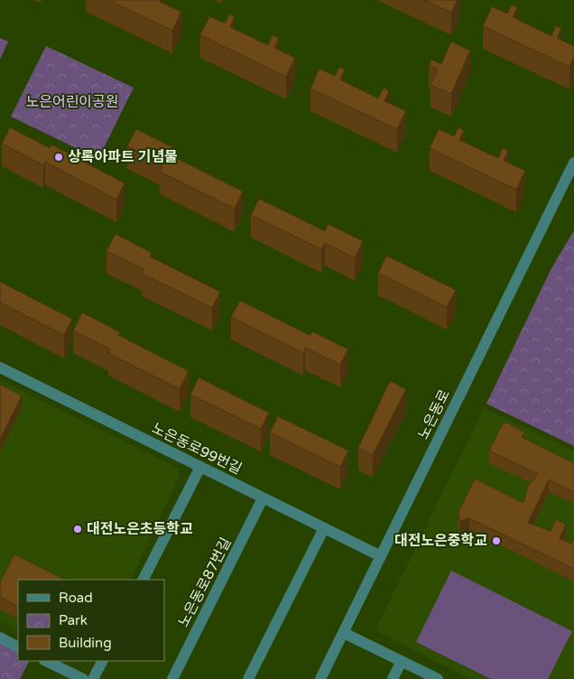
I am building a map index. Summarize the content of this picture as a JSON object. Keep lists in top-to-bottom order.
{
  "streets": {
    "street": ["노은동로", "노은동로99번길", "노은동로87번길"]
  },
  "crossings": [
    ["노은동로", "노은동로99번길"],
    ["노은동로99번길", "노은동로87번길"]
  ],
  "parks": ["노은어린이공원"],
  "places": ["상록아파트 기념물", "대전노은초등학교", "대전노은중학교"],
  "legend": ["Road", "Park", "Building"]
}
